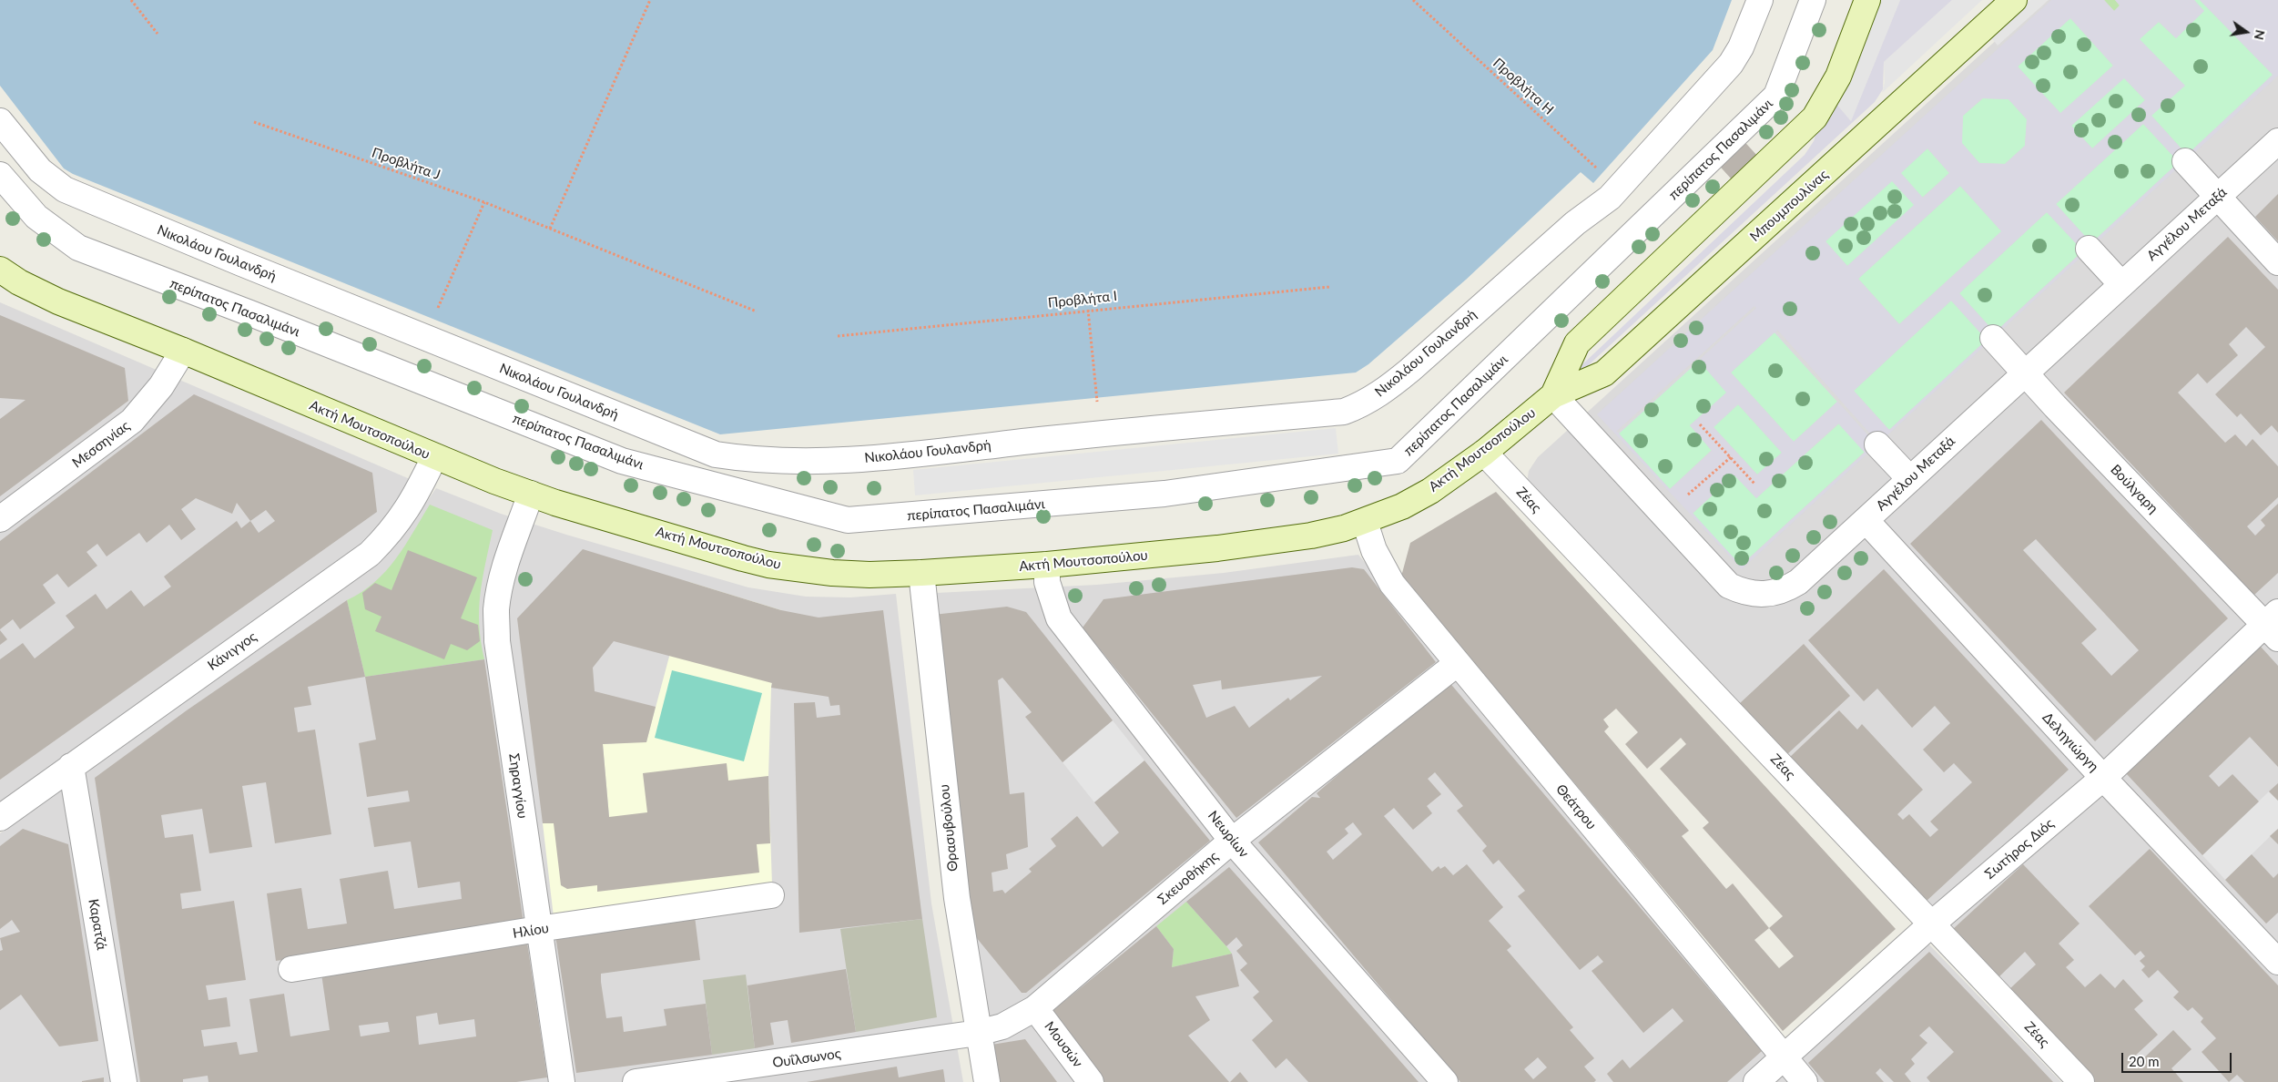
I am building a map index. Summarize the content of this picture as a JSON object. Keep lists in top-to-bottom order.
{
  "streets": {
    "main road": ["Μπουμπουλίνας", "Ακτή Μουτσοπούλου"],
    "street": [
      "περίπατος Πασαλιμάνι",
      "Αγγέλου Μεταξά",
      "Νικολάου Γουλανδρή",
      "Μεσσηνίας",
      "Βούλγαρη",
      "Ζέας",
      "Κάνιγγος",
      "Δεληγιώργη",
      "Σηραγγίου",
      "Θεάτρου",
      "Θρασυβούλου",
      "Νεωρίων",
      "Σωτήρος Διός",
      "Σκευοθήκης",
      "Καρατζά",
      "Ηλίου",
      "Μουσών",
      "Ουΐλσωνος"
    ],
    "path": ["Προβλήτα H", "Προβλήτα J", "Προβλήτα I"]
  },
  "crossings": [
    ["Προβλήτα H", "Νικολάου Γουλανδρή"],
    ["Μπουμπουλίνας", "Αγγέλου Μεταξά"],
    ["Μπουμπουλίνας", "Ακτή Μουτσοπούλου"],
    ["Αγγέλου Μεταξά", "Ακτή Μουτσοπούλου"],
    ["Αγγέλου Μεταξά", "Βούλγαρη"],
    ["Αγγέλου Μεταξά", "Δεληγιώργη"],
    ["Ακτή Μουτσοπούλου", "Μεσσηνίας"],
    ["Ακτή Μουτσοπούλου", "Ζέας"],
    ["Ακτή Μουτσοπούλου", "Κάνιγγος"],
    ["Ακτή Μουτσοπούλου", "Σηραγγίου"],
    ["Ακτή Μουτσοπούλου", "Θεάτρου"],
    ["Ακτή Μουτσοπούλου", "Θρασυβούλου"],
    ["Ακτή Μουτσοπούλου", "Νεωρίων"],
    ["Βούλγαρη", "Σωτήρος Διός"],
    ["Ζέας", "Σωτήρος Διός"],
    ["Κάνιγγος", "Καρατζά"],
    ["Δεληγιώργη", "Σωτήρος Διός"],
    ["Σηραγγίου", "Ηλίου"],
    ["Θεάτρου", "Σωτήρος Διός"],
    ["Θεάτρου", "Σκευοθήκης"],
    ["Θρασυβούλου", "Σκευοθήκης"],
    ["Θρασυβούλου", "Ουΐλσωνος"],
    ["Νεωρίων", "Σκευοθήκης"],
    ["Σκευοθήκης", "Μουσών"],
    ["Σκευοθήκης", "Ουΐλσωνος"]
  ],
  "scale_bar": "20 m",
  "north": "right"
}
